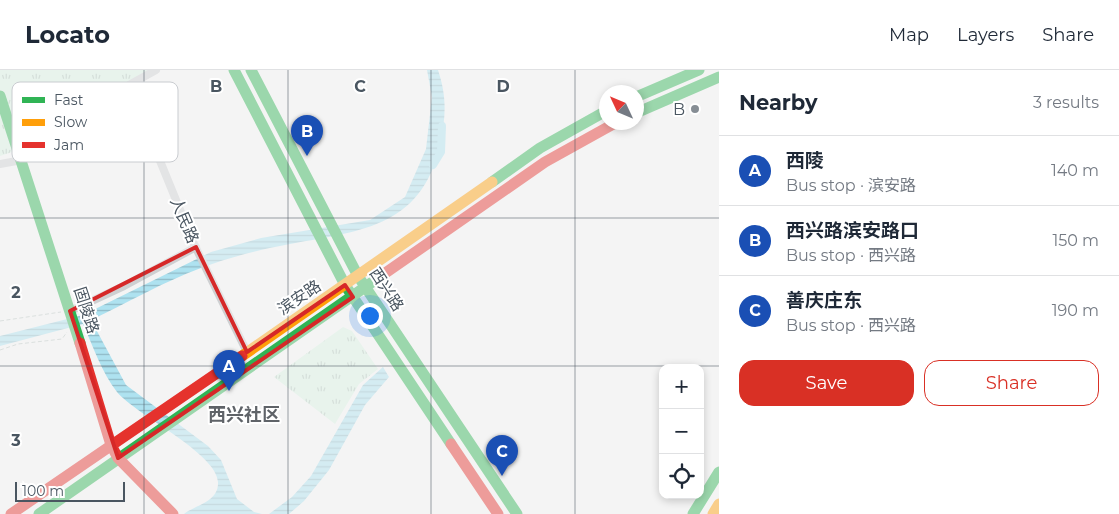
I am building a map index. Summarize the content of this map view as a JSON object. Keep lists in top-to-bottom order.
{
  "streets": {
    "main road": ["西兴路", "滨安路", "固陵路"],
    "street": ["人民路"]
  },
  "crossings": [
    ["人民路", "滨安路"],
    ["西兴路", "滨安路"],
    ["滨安路", "固陵路"]
  ],
  "districts": ["西兴社区"],
  "places": ["B"],
  "legend": ["Fast", "Slow", "Jam"],
  "scale_bar": "100 m",
  "north": "top left",
  "page": {
    "header": "Locato",
    "nav": ["Map", "Layers", "Share"],
    "heading": ["Nearby", "3 results"],
    "pins": ["B", "A", "C"],
    "list": [
      {
        "mark": "A",
        "name": "西陵",
        "note": "Bus stop · 滨安路",
        "value": "140 m"
      },
      {
        "mark": "B",
        "name": "西兴路滨安路口",
        "note": "Bus stop · 西兴路",
        "value": "150 m"
      },
      {
        "mark": "C",
        "name": "善庆庄东",
        "note": "Bus stop · 西兴路",
        "value": "190 m"
      }
    ],
    "buttons": ["Save", "Share"],
    "map_buttons": ["+", "−"],
    "scale": "100 m"
  },
  "grid": {
    "columns": ["B", "C", "D"],
    "rows": ["2", "3"]
  }
}
